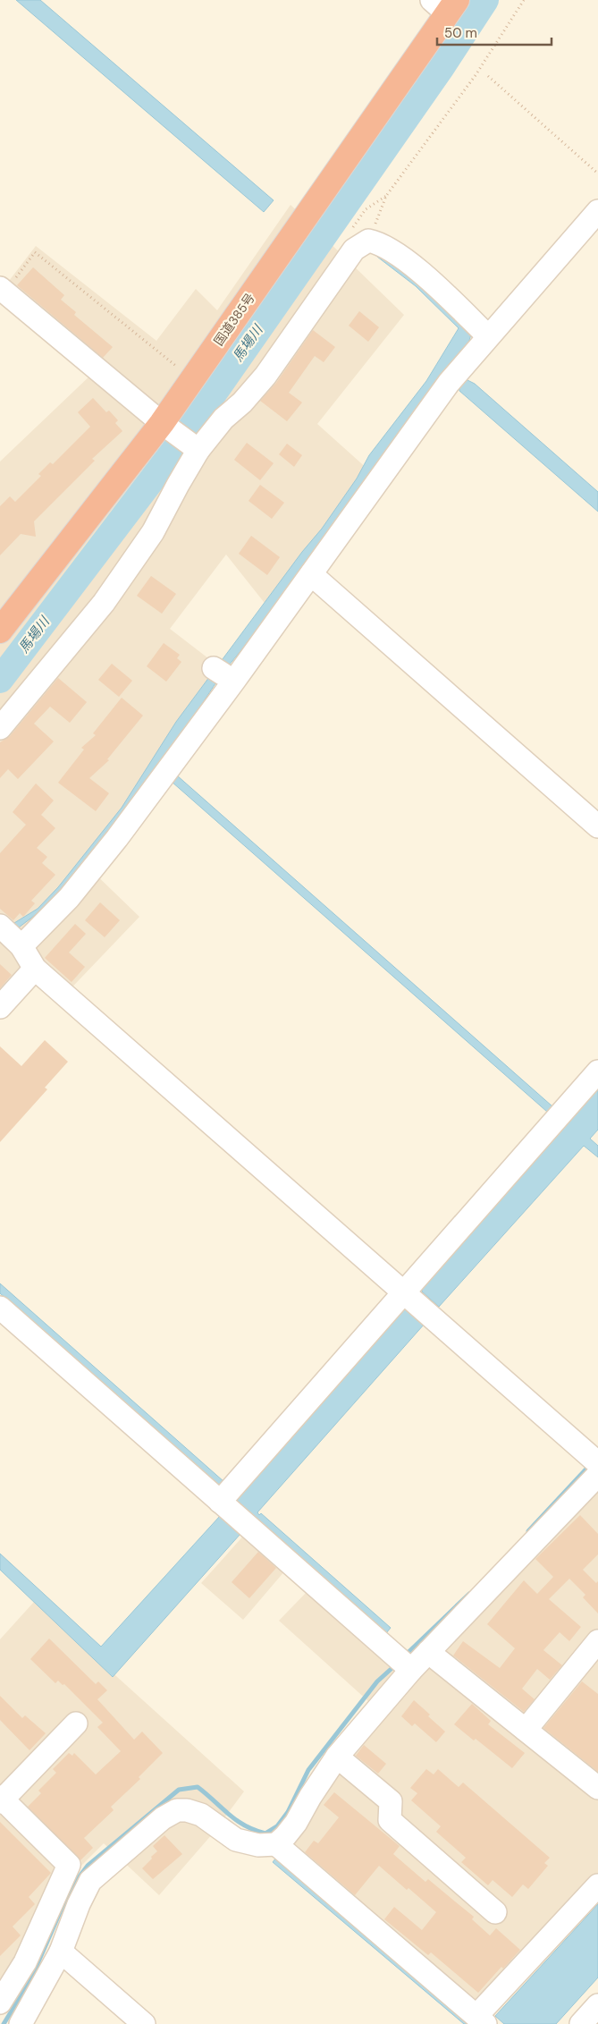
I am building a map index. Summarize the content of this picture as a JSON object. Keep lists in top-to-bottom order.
{
  "streets": {
    "highway": ["国道385号"]
  },
  "water": ["馬場川"],
  "scale_bar": "50 m"
}
